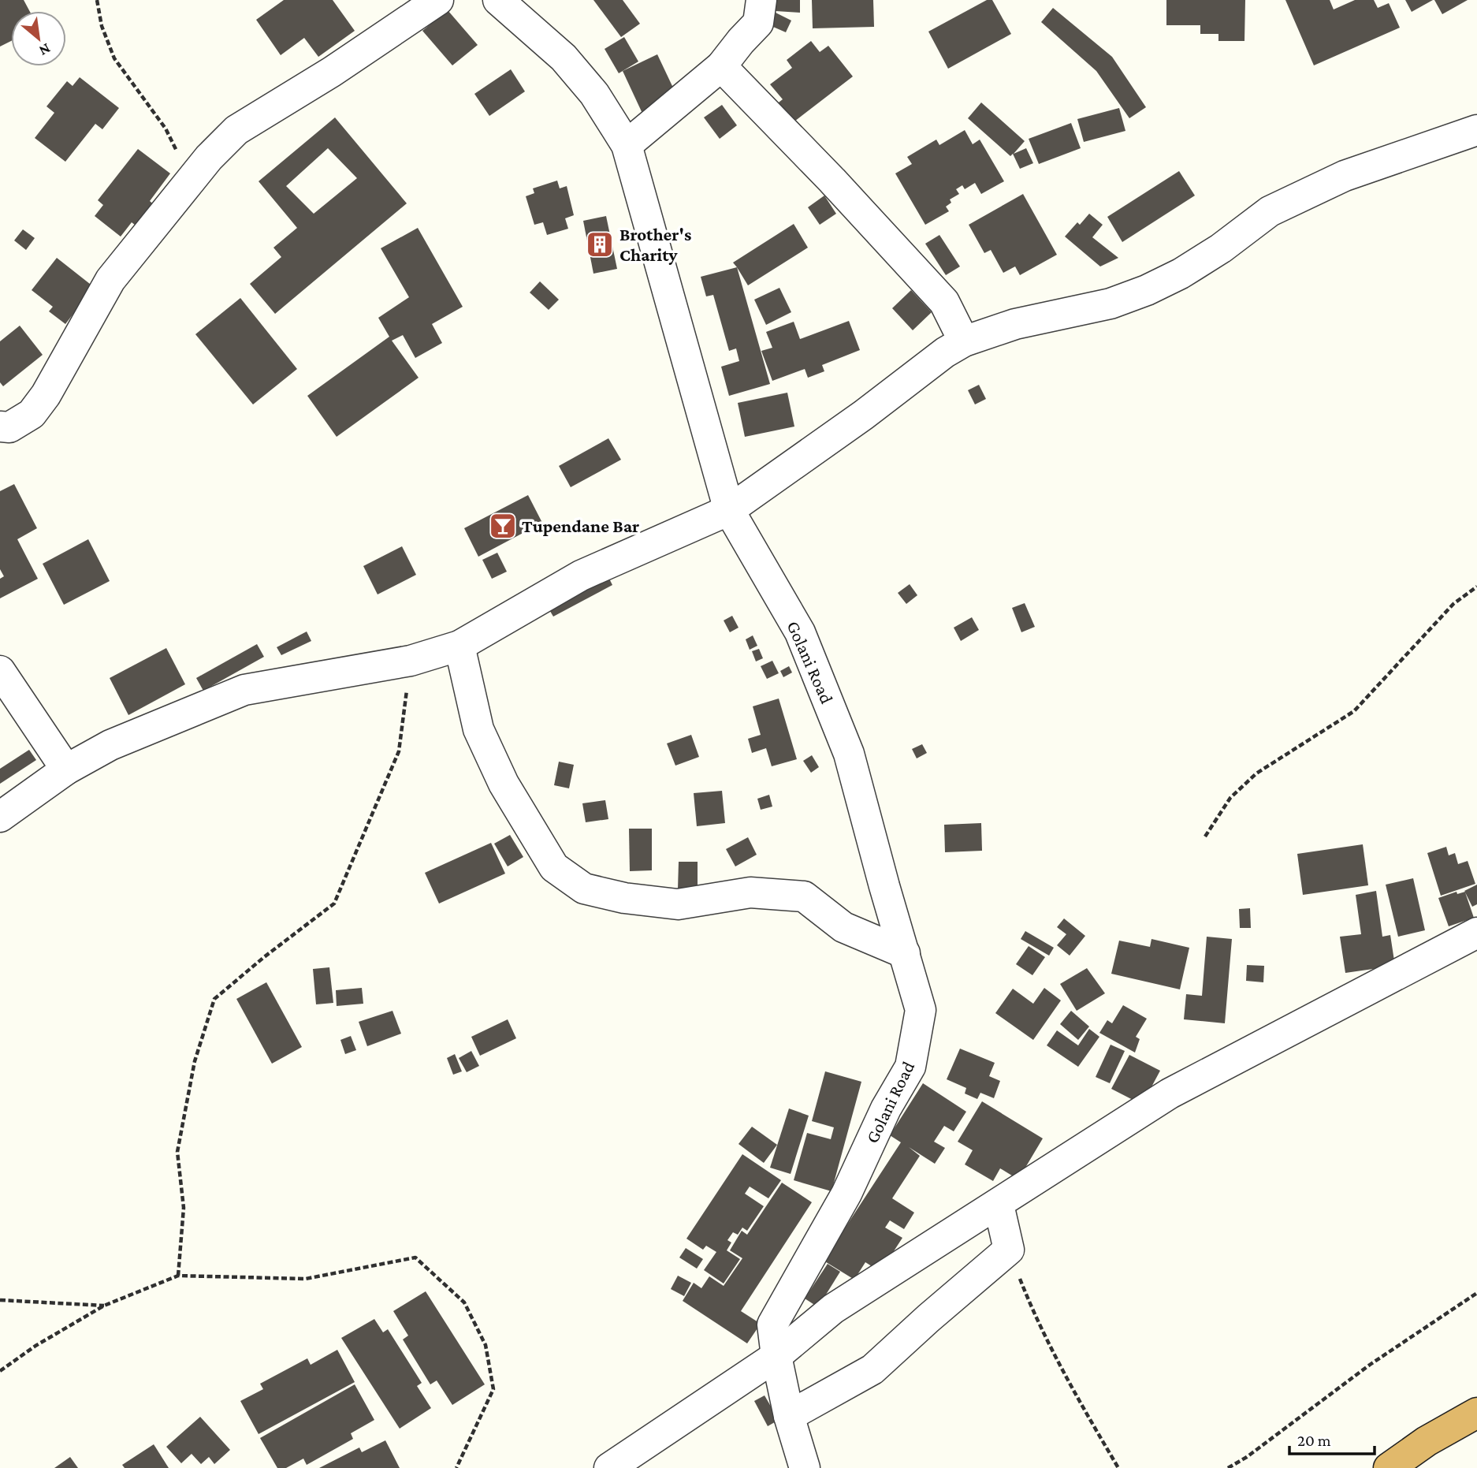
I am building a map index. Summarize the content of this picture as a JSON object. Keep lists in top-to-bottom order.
{
  "streets": {
    "street": ["Golani Road"]
  },
  "places": {
    "building": ["Brother's Charity"],
    "bar": ["Tupendane Bar"]
  },
  "scale_bar": "20 m",
  "north": "bottom right"
}
